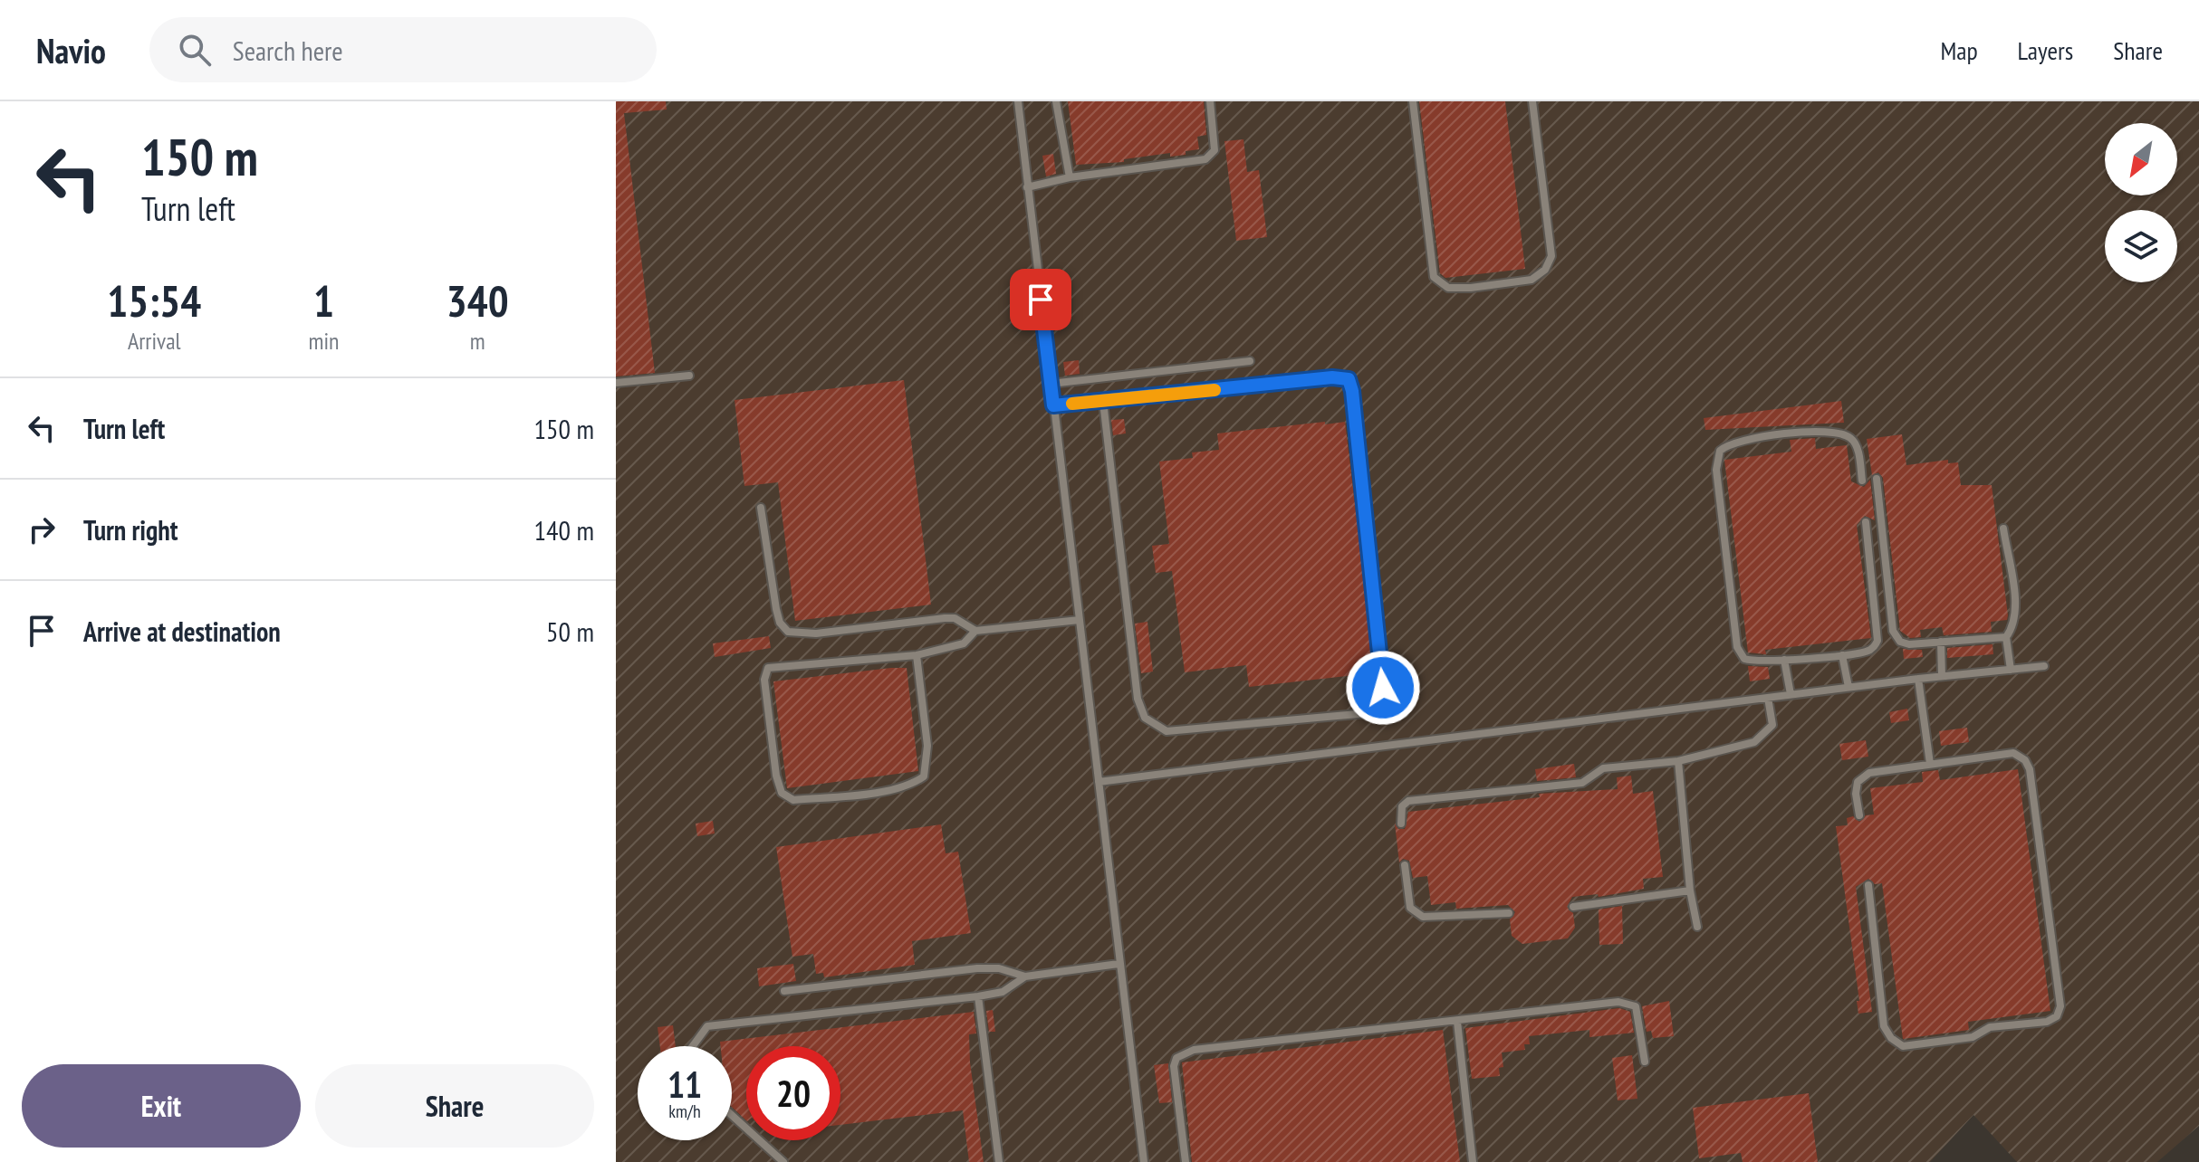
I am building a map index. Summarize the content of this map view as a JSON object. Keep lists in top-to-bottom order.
{
  "north": "bottom left",
  "page": {
    "header": "Navio",
    "search": "Search here",
    "nav": ["Map", "Layers", "Share"],
    "turn": ["150 m", "Turn left"],
    "eta": [
      "15:54",
      "Arrival",
      "1",
      "min",
      "340",
      "m"
    ],
    "list": [
      {
        "name": "Turn left",
        "value": "150 m"
      },
      {
        "name": "Turn right",
        "value": "140 m"
      },
      {
        "name": "Arrive at destination",
        "value": "50 m"
      }
    ],
    "speed": "11 km/h",
    "limit": "20",
    "buttons": ["Exit", "Share"]
  }
}
